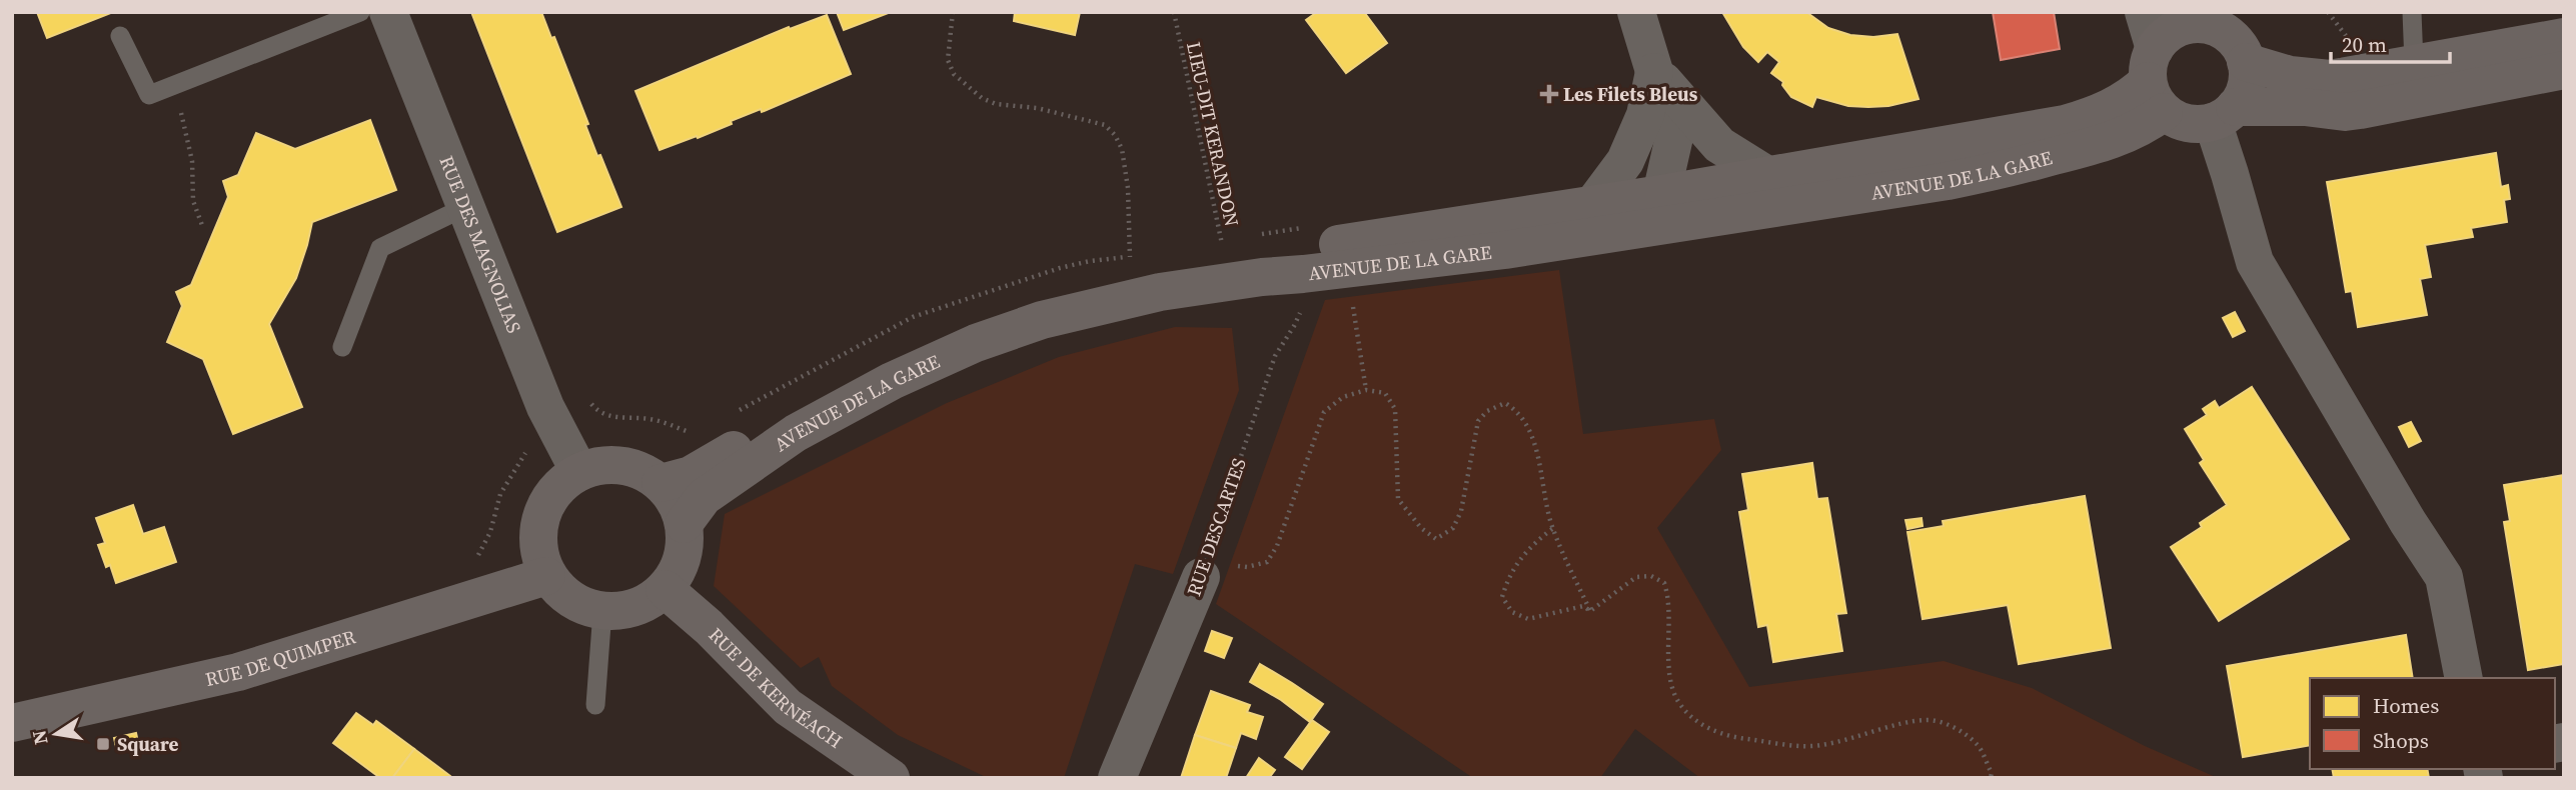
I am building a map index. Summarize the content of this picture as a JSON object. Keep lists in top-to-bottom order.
{
  "streets": {
    "main road": ["AVENUE DE LA GARE", "RUE DE QUIMPER", "RUE DE KERNÉACH"],
    "street": ["RUE DES MAGNOLIAS", "RUE DESCARTES"],
    "path": ["LIEU-DIT KERANDON"]
  },
  "crossings": [
    ["LIEU-DIT KERANDON", "AVENUE DE LA GARE"],
    ["AVENUE DE LA GARE", "RUE DES MAGNOLIAS"],
    ["AVENUE DE LA GARE", "RUE DESCARTES"],
    ["AVENUE DE LA GARE", "RUE DE QUIMPER"],
    ["AVENUE DE LA GARE", "RUE DE KERNÉACH"],
    ["RUE DES MAGNOLIAS", "RUE DE QUIMPER"],
    ["RUE DES MAGNOLIAS", "RUE DE KERNÉACH"],
    ["RUE DE QUIMPER", "RUE DE KERNÉACH"]
  ],
  "places": {
    "health": ["Les Filets Bleus"],
    "transit": ["Square"]
  },
  "legend": ["Homes", "Shops"],
  "scale_bar": "20 m",
  "north": "left"
}
